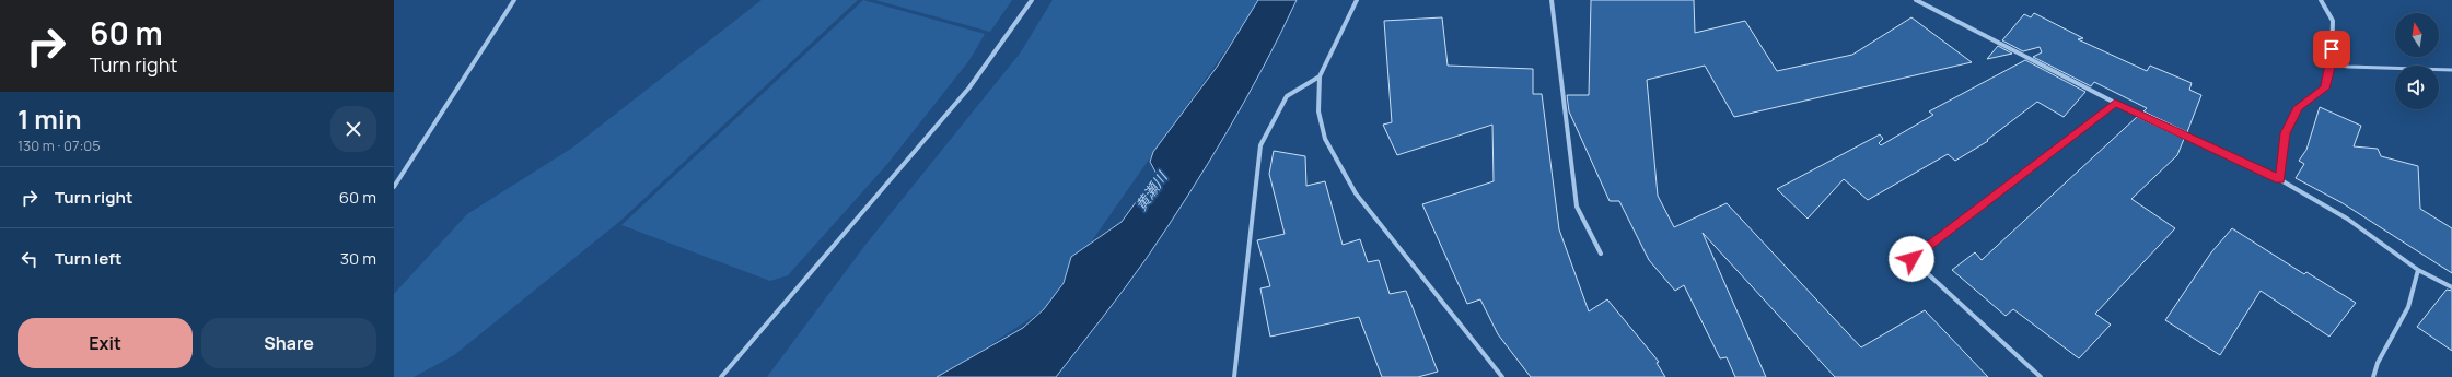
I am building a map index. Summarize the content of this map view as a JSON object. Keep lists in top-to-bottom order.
{
  "water": ["黄瀬川"],
  "north": "top",
  "page": {
    "turn": ["60 m", "Turn right"],
    "heading": ["1 min", "130 m · 07:05"],
    "list": [
      {
        "name": "Turn right",
        "value": "60 m"
      },
      {
        "name": "Turn left",
        "value": "30 m"
      }
    ],
    "buttons": ["Exit", "Share"]
  }
}
